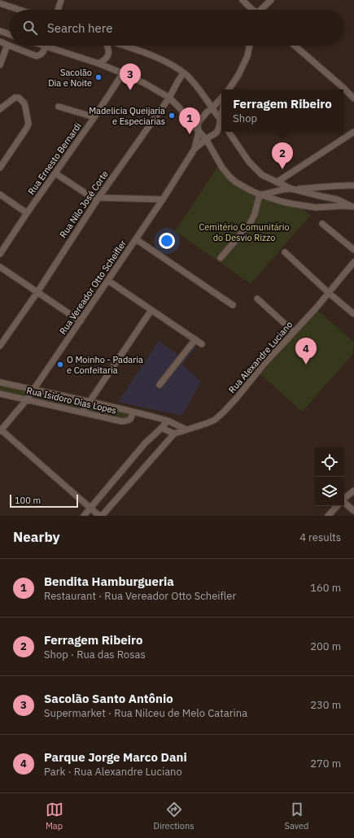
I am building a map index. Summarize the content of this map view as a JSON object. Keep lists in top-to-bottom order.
{
  "streets": {
    "street": [
      "Rua Ernesto Bernardi",
      "Rua Nilo José Corte",
      "Rua Vereador Otto Scheifler",
      "Rua Alexandre Luciano",
      "Rua Isidoro Dias Lopes"
    ]
  },
  "crossings": [
    ["Rua Vereador Otto Scheifler", "Rua Isidoro Dias Lopes"],
    ["Rua Alexandre Luciano", "Rua Isidoro Dias Lopes"]
  ],
  "parks": ["Cemitério Comunitário do Desvio Rizzo"],
  "places": ["Sacolão Dia e Noite", "Madelicia Queijaria e Especiarias", "O Moinho - Padaria e Confeitaria"],
  "scale_bar": "100 m",
  "page": {
    "search": "Search here",
    "pins": [
      "3",
      "1",
      "2",
      "4"
    ],
    "popup": ["Ferragem Ribeiro", "Shop"],
    "scale": "100 m",
    "heading": ["Nearby", "4 results"],
    "list": [
      {
        "mark": "1",
        "name": "Bendita Hamburgueria",
        "note": "Restaurant · Rua Vereador Otto Scheifler",
        "value": "160 m"
      },
      {
        "mark": "2",
        "name": "Ferragem Ribeiro",
        "note": "Shop · Rua das Rosas",
        "value": "200 m"
      },
      {
        "mark": "3",
        "name": "Sacolão Santo Antônio",
        "note": "Supermarket · Rua Nilceu de Melo Catarina",
        "value": "230 m"
      },
      {
        "mark": "4",
        "name": "Parque Jorge Marco Dani",
        "note": "Park · Rua Alexandre Luciano",
        "value": "270 m"
      }
    ],
    "nav": ["Map", "Directions", "Saved"]
  }
}
